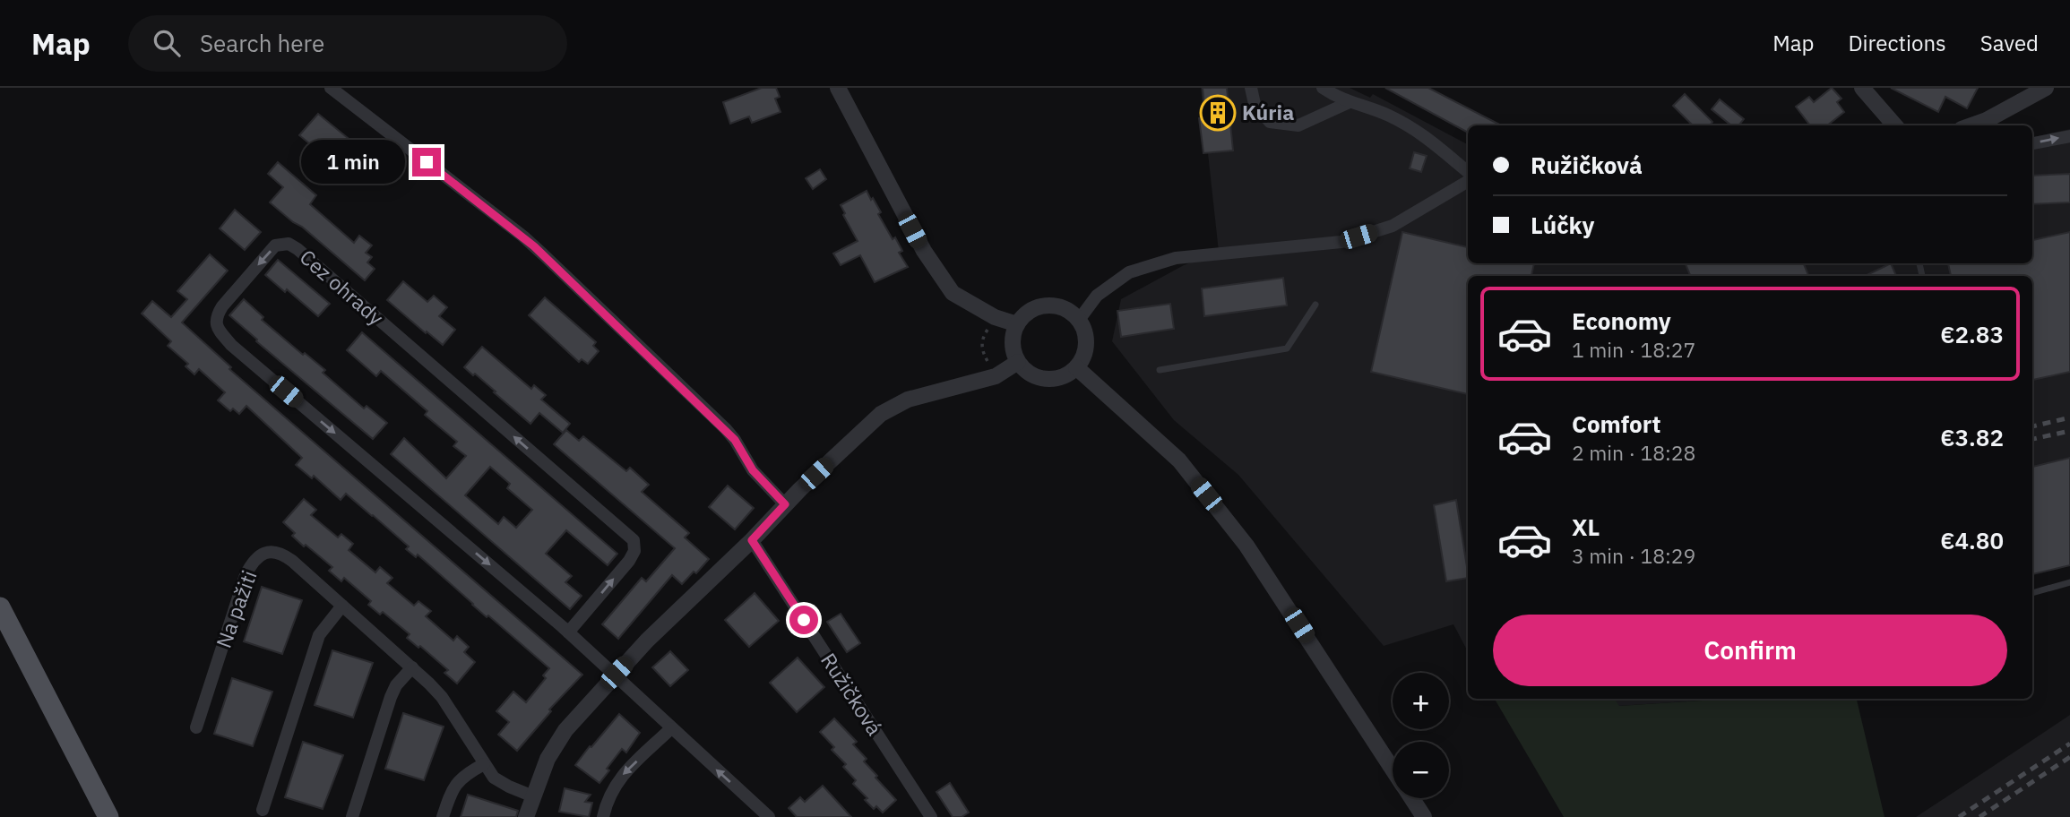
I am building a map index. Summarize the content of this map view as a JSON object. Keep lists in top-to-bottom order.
{
  "streets": {
    "street": ["Cez ohrady", "Na pažiti", "Ružičková"]
  },
  "places": {
    "building": ["Kúria"]
  },
  "page": {
    "header": "Map",
    "search": "Search here",
    "nav": ["Map", "Directions", "Saved"],
    "banner": ["Ružičková", "Lúčky"],
    "bubble": "1 min",
    "list": [
      {
        "name": "Economy",
        "note": "1 min · 18:27",
        "value": "€2.83"
      },
      {
        "name": "Comfort",
        "note": "2 min · 18:28",
        "value": "€3.82"
      },
      {
        "name": "XL",
        "note": "3 min · 18:29",
        "value": "€4.80"
      }
    ],
    "buttons": "Confirm",
    "map_buttons": ["+", "−"]
  }
}
